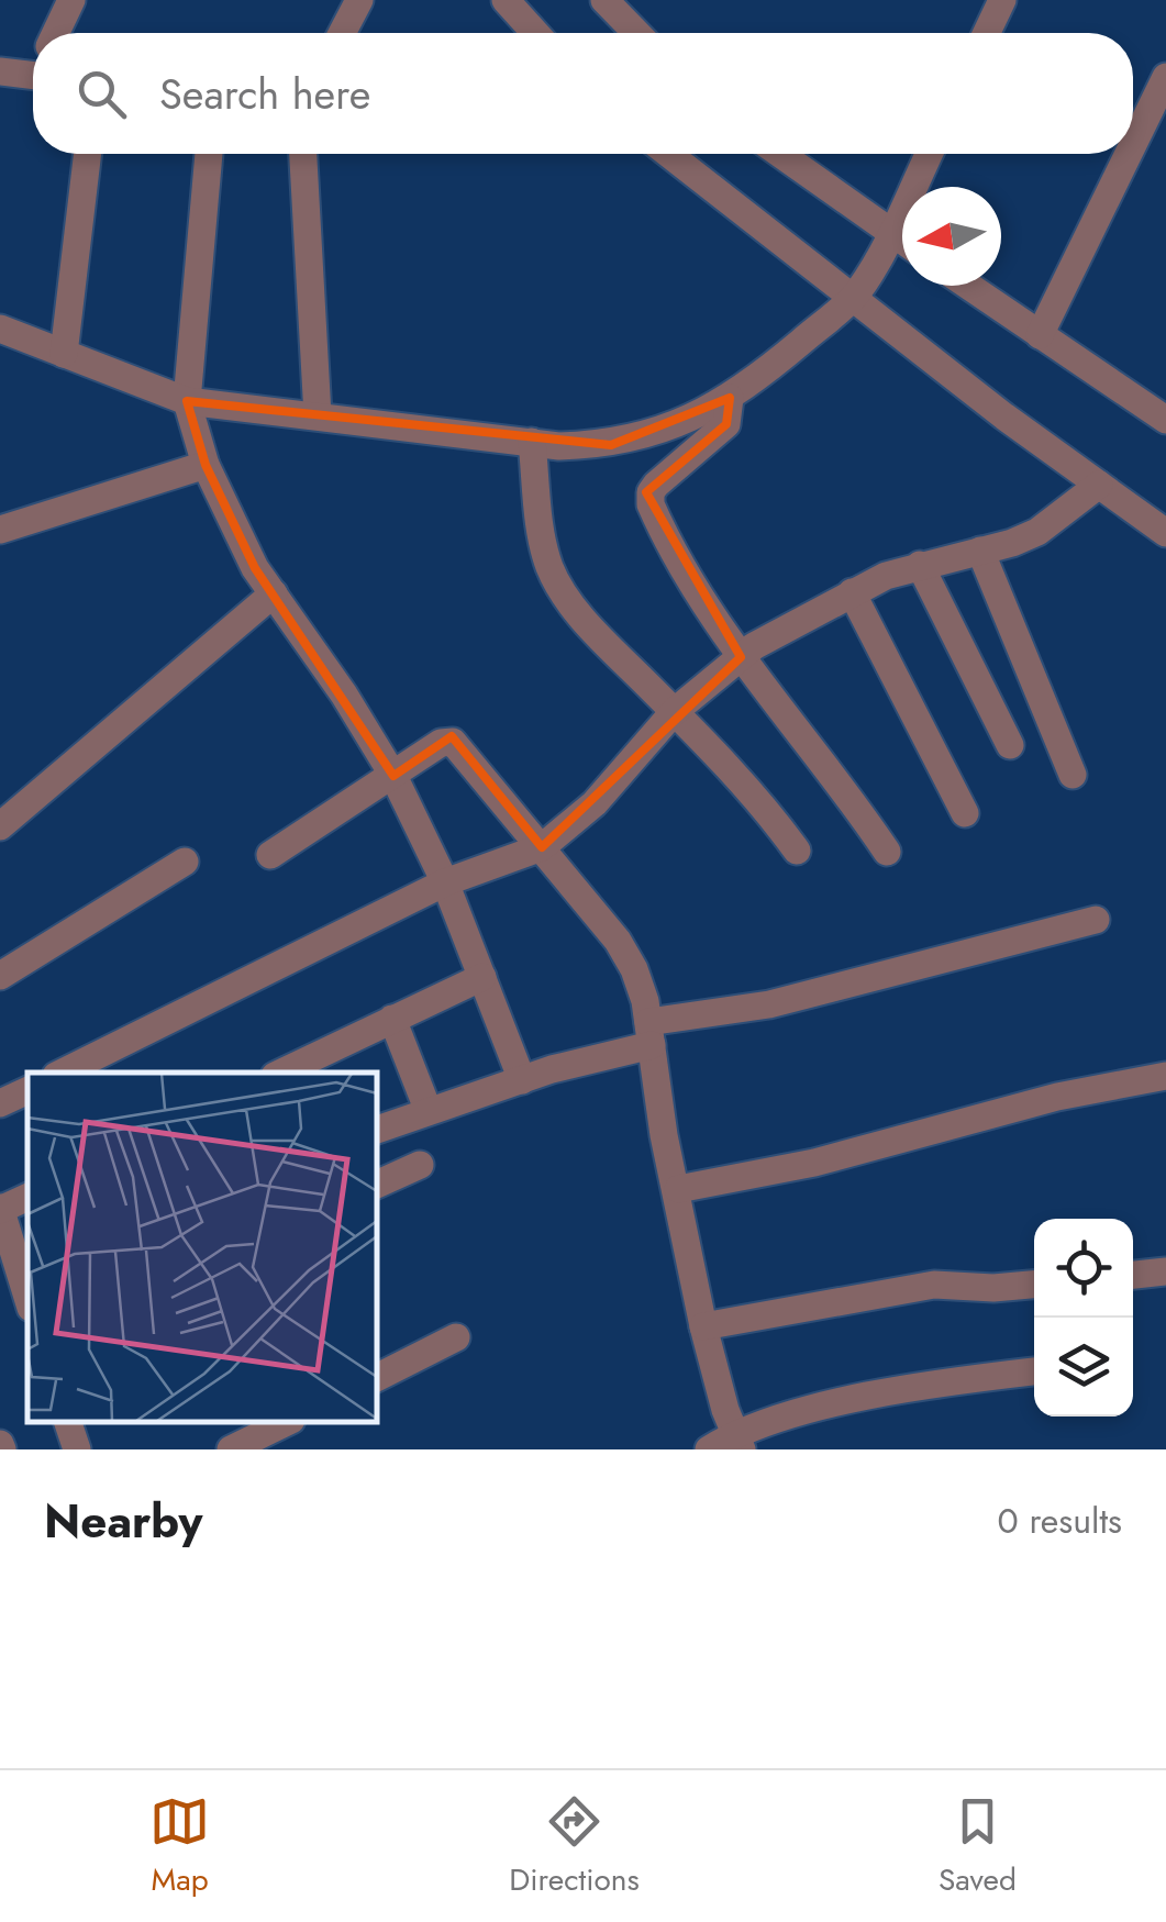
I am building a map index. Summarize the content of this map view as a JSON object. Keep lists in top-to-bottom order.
{
  "north": "left",
  "page": {
    "search": "Search here",
    "heading": ["Nearby", "0 results"],
    "nav": ["Map", "Directions", "Saved"]
  }
}
